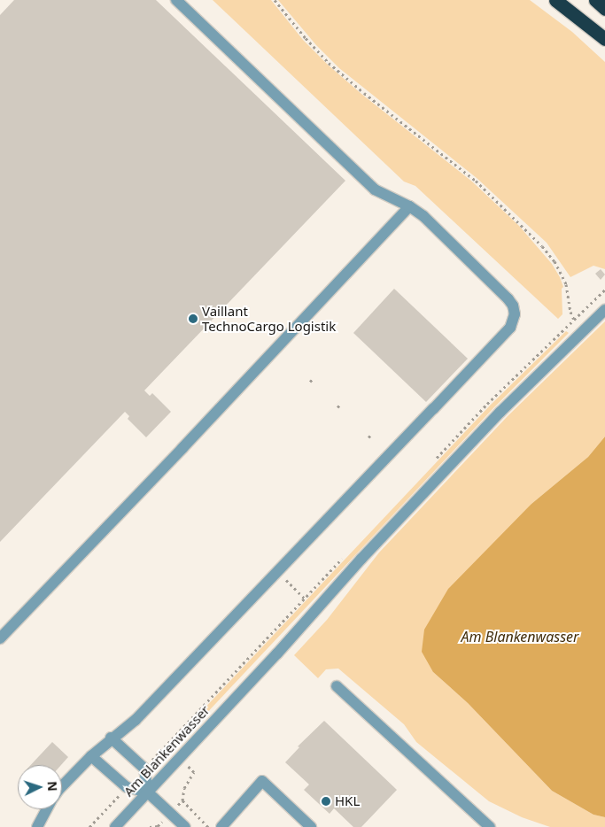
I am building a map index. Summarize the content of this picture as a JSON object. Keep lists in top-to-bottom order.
{
  "streets": {
    "street": ["Am Blankenwasser"]
  },
  "water": ["Am Blankenwasser"],
  "places": ["Vaillant TechnoCargo Logistik", "HKL"],
  "north": "right"
}
